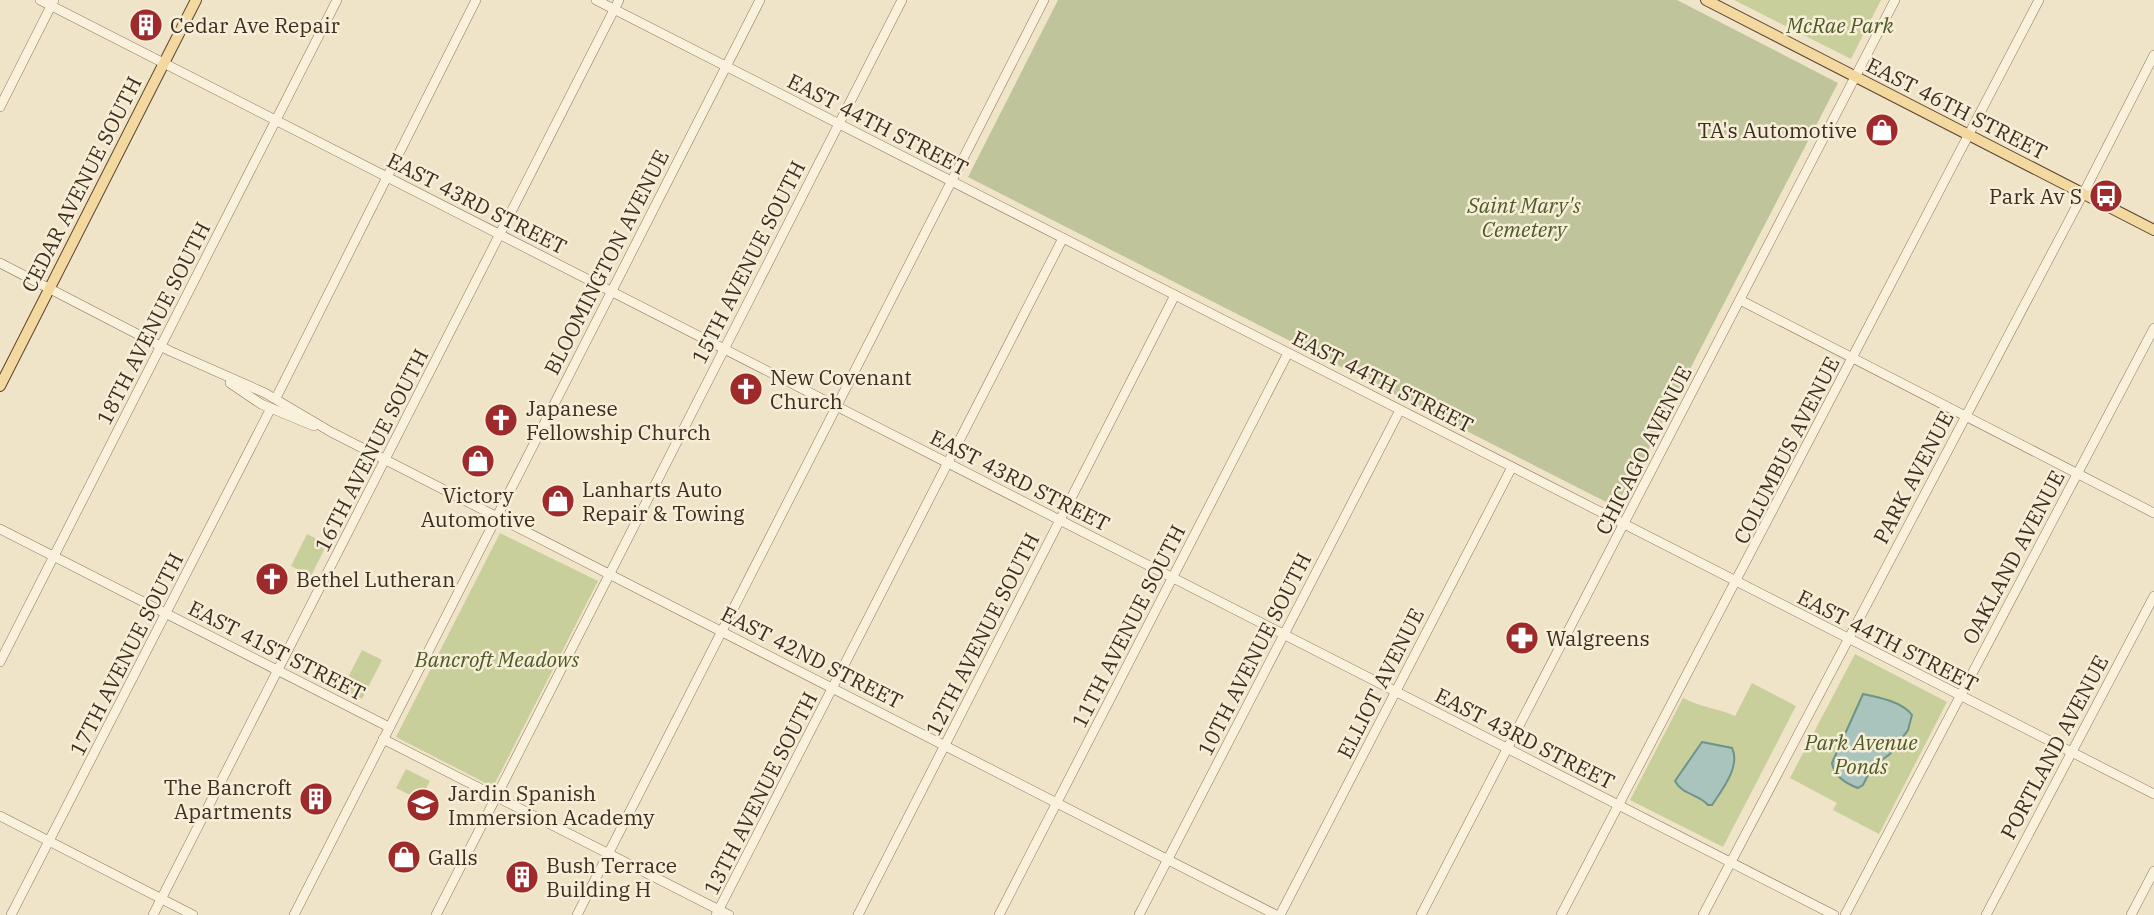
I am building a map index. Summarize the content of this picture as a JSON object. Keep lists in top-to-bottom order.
{
  "streets": {
    "main road": ["EAST 46TH STREET", "CEDAR AVENUE SOUTH"],
    "street": [
      "EAST 44TH STREET",
      "EAST 43RD STREET",
      "BLOOMINGTON AVENUE",
      "15TH AVENUE SOUTH",
      "18TH AVENUE SOUTH",
      "16TH AVENUE SOUTH",
      "CHICAGO AVENUE",
      "COLUMBUS AVENUE",
      "PARK AVENUE",
      "OAKLAND AVENUE",
      "11TH AVENUE SOUTH",
      "12TH AVENUE SOUTH",
      "EAST 41ST STREET",
      "17TH AVENUE SOUTH",
      "10TH AVENUE SOUTH",
      "EAST 42ND STREET",
      "ELLIOT AVENUE",
      "PORTLAND AVENUE",
      "13TH AVENUE SOUTH"
    ]
  },
  "crossings": [
    ["EAST 46TH STREET", "CHICAGO AVENUE"],
    ["EAST 46TH STREET", "COLUMBUS AVENUE"],
    ["EAST 46TH STREET", "PARK AVENUE"],
    ["EAST 44TH STREET", "BLOOMINGTON AVENUE"],
    ["EAST 44TH STREET", "15TH AVENUE SOUTH"],
    ["EAST 44TH STREET", "16TH AVENUE SOUTH"],
    ["EAST 44TH STREET", "CHICAGO AVENUE"],
    ["EAST 44TH STREET", "COLUMBUS AVENUE"],
    ["EAST 44TH STREET", "PARK AVENUE"],
    ["EAST 44TH STREET", "OAKLAND AVENUE"],
    ["EAST 44TH STREET", "11TH AVENUE SOUTH"],
    ["EAST 44TH STREET", "12TH AVENUE SOUTH"],
    ["EAST 44TH STREET", "10TH AVENUE SOUTH"],
    ["EAST 44TH STREET", "ELLIOT AVENUE"],
    ["EAST 44TH STREET", "PORTLAND AVENUE"],
    ["EAST 44TH STREET", "13TH AVENUE SOUTH"],
    ["CEDAR AVENUE SOUTH", "EAST 43RD STREET"],
    ["CEDAR AVENUE SOUTH", "EAST 42ND STREET"],
    ["EAST 43RD STREET", "BLOOMINGTON AVENUE"],
    ["EAST 43RD STREET", "15TH AVENUE SOUTH"],
    ["EAST 43RD STREET", "18TH AVENUE SOUTH"],
    ["EAST 43RD STREET", "16TH AVENUE SOUTH"],
    ["EAST 43RD STREET", "CHICAGO AVENUE"],
    ["EAST 43RD STREET", "COLUMBUS AVENUE"],
    ["EAST 43RD STREET", "PARK AVENUE"],
    ["EAST 43RD STREET", "11TH AVENUE SOUTH"],
    ["EAST 43RD STREET", "12TH AVENUE SOUTH"],
    ["EAST 43RD STREET", "10TH AVENUE SOUTH"],
    ["EAST 43RD STREET", "ELLIOT AVENUE"],
    ["EAST 43RD STREET", "13TH AVENUE SOUTH"],
    ["BLOOMINGTON AVENUE", "EAST 41ST STREET"],
    ["BLOOMINGTON AVENUE", "EAST 42ND STREET"],
    ["15TH AVENUE SOUTH", "EAST 42ND STREET"],
    ["18TH AVENUE SOUTH", "EAST 41ST STREET"],
    ["18TH AVENUE SOUTH", "EAST 42ND STREET"],
    ["16TH AVENUE SOUTH", "EAST 41ST STREET"],
    ["16TH AVENUE SOUTH", "EAST 42ND STREET"],
    ["11TH AVENUE SOUTH", "EAST 42ND STREET"],
    ["12TH AVENUE SOUTH", "EAST 42ND STREET"],
    ["EAST 41ST STREET", "17TH AVENUE SOUTH"],
    ["17TH AVENUE SOUTH", "EAST 42ND STREET"],
    ["10TH AVENUE SOUTH", "EAST 42ND STREET"],
    ["EAST 42ND STREET", "ELLIOT AVENUE"],
    ["EAST 42ND STREET", "13TH AVENUE SOUTH"]
  ],
  "parks": [
    "McRae Park",
    "Saint Mary's Cemetery",
    "Bancroft Meadows",
    "Park Avenue Ponds"
  ],
  "places": {
    "building": ["Cedar Ave Repair", "The Bancroft Apartments", "Bush Terrace Building H"],
    "shop": [
      "TA's Automotive",
      "Victory Automotive",
      "Lanharts Auto Repair & Towing",
      "Galls"
    ],
    "bus stop": ["Park Av S"],
    "church": ["New Covenant Church", "Japanese Fellowship Church", "Bethel Lutheran"],
    "pharmacy": ["Walgreens"],
    "school or university": ["Jardin Spanish Immersion Academy"]
  }
}
